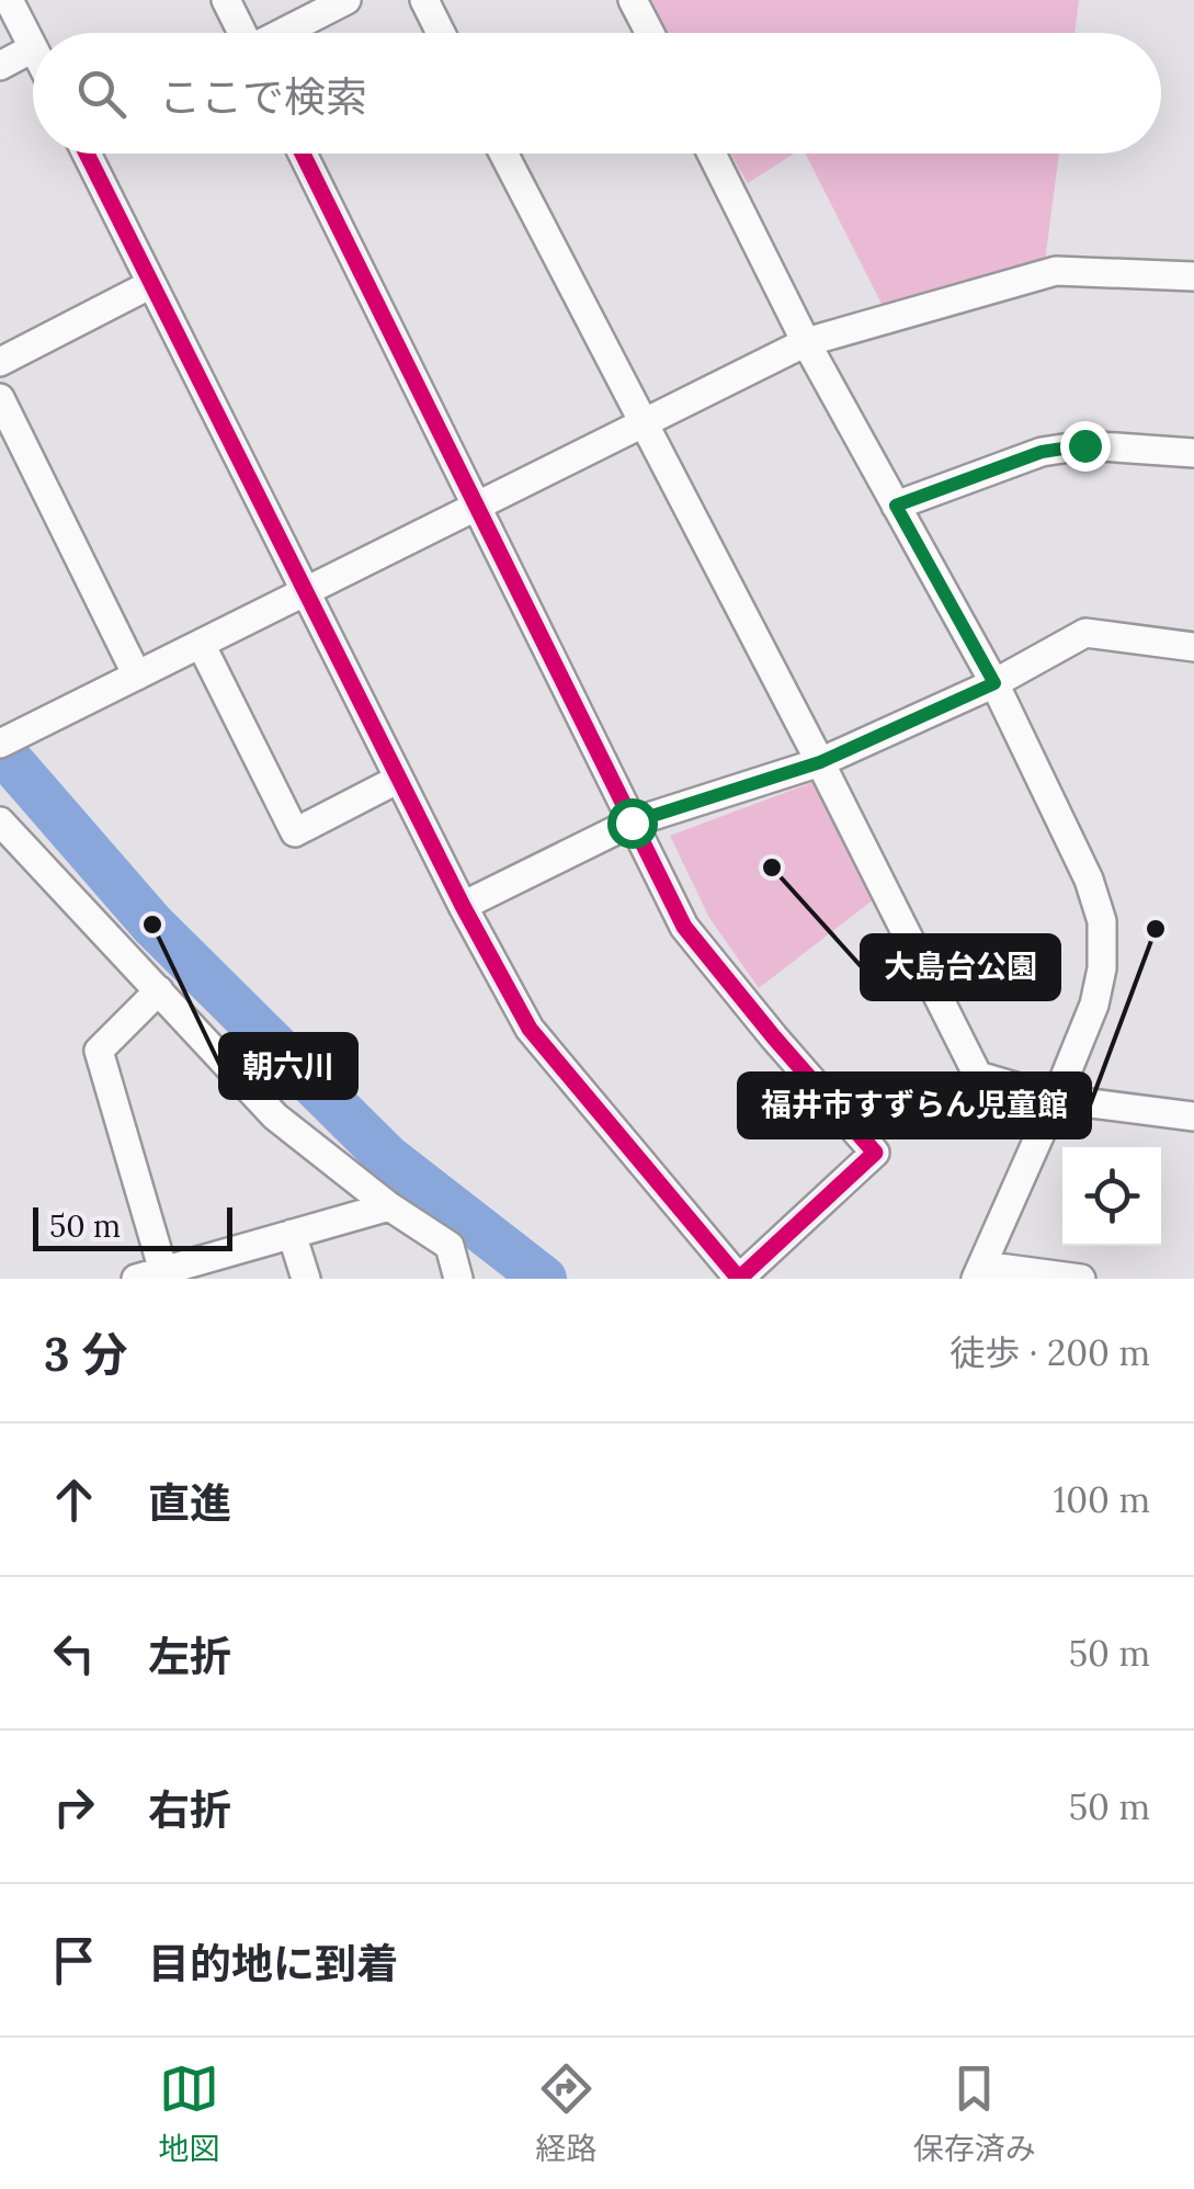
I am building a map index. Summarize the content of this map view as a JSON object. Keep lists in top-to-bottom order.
{
  "places": ["大島台公園", "朝六川", "福井市すずらん児童館"],
  "scale_bar": "50 m",
  "page": {
    "search": "ここで検索",
    "scale": "50 m",
    "heading": ["3 分", "徒歩 · 200 m"],
    "list": [
      ["直進", "100 m"],
      ["左折", "50 m"],
      ["右折", "50 m"],
      "目的地に到着"
    ],
    "nav": ["地図", "経路", "保存済み"]
  }
}
